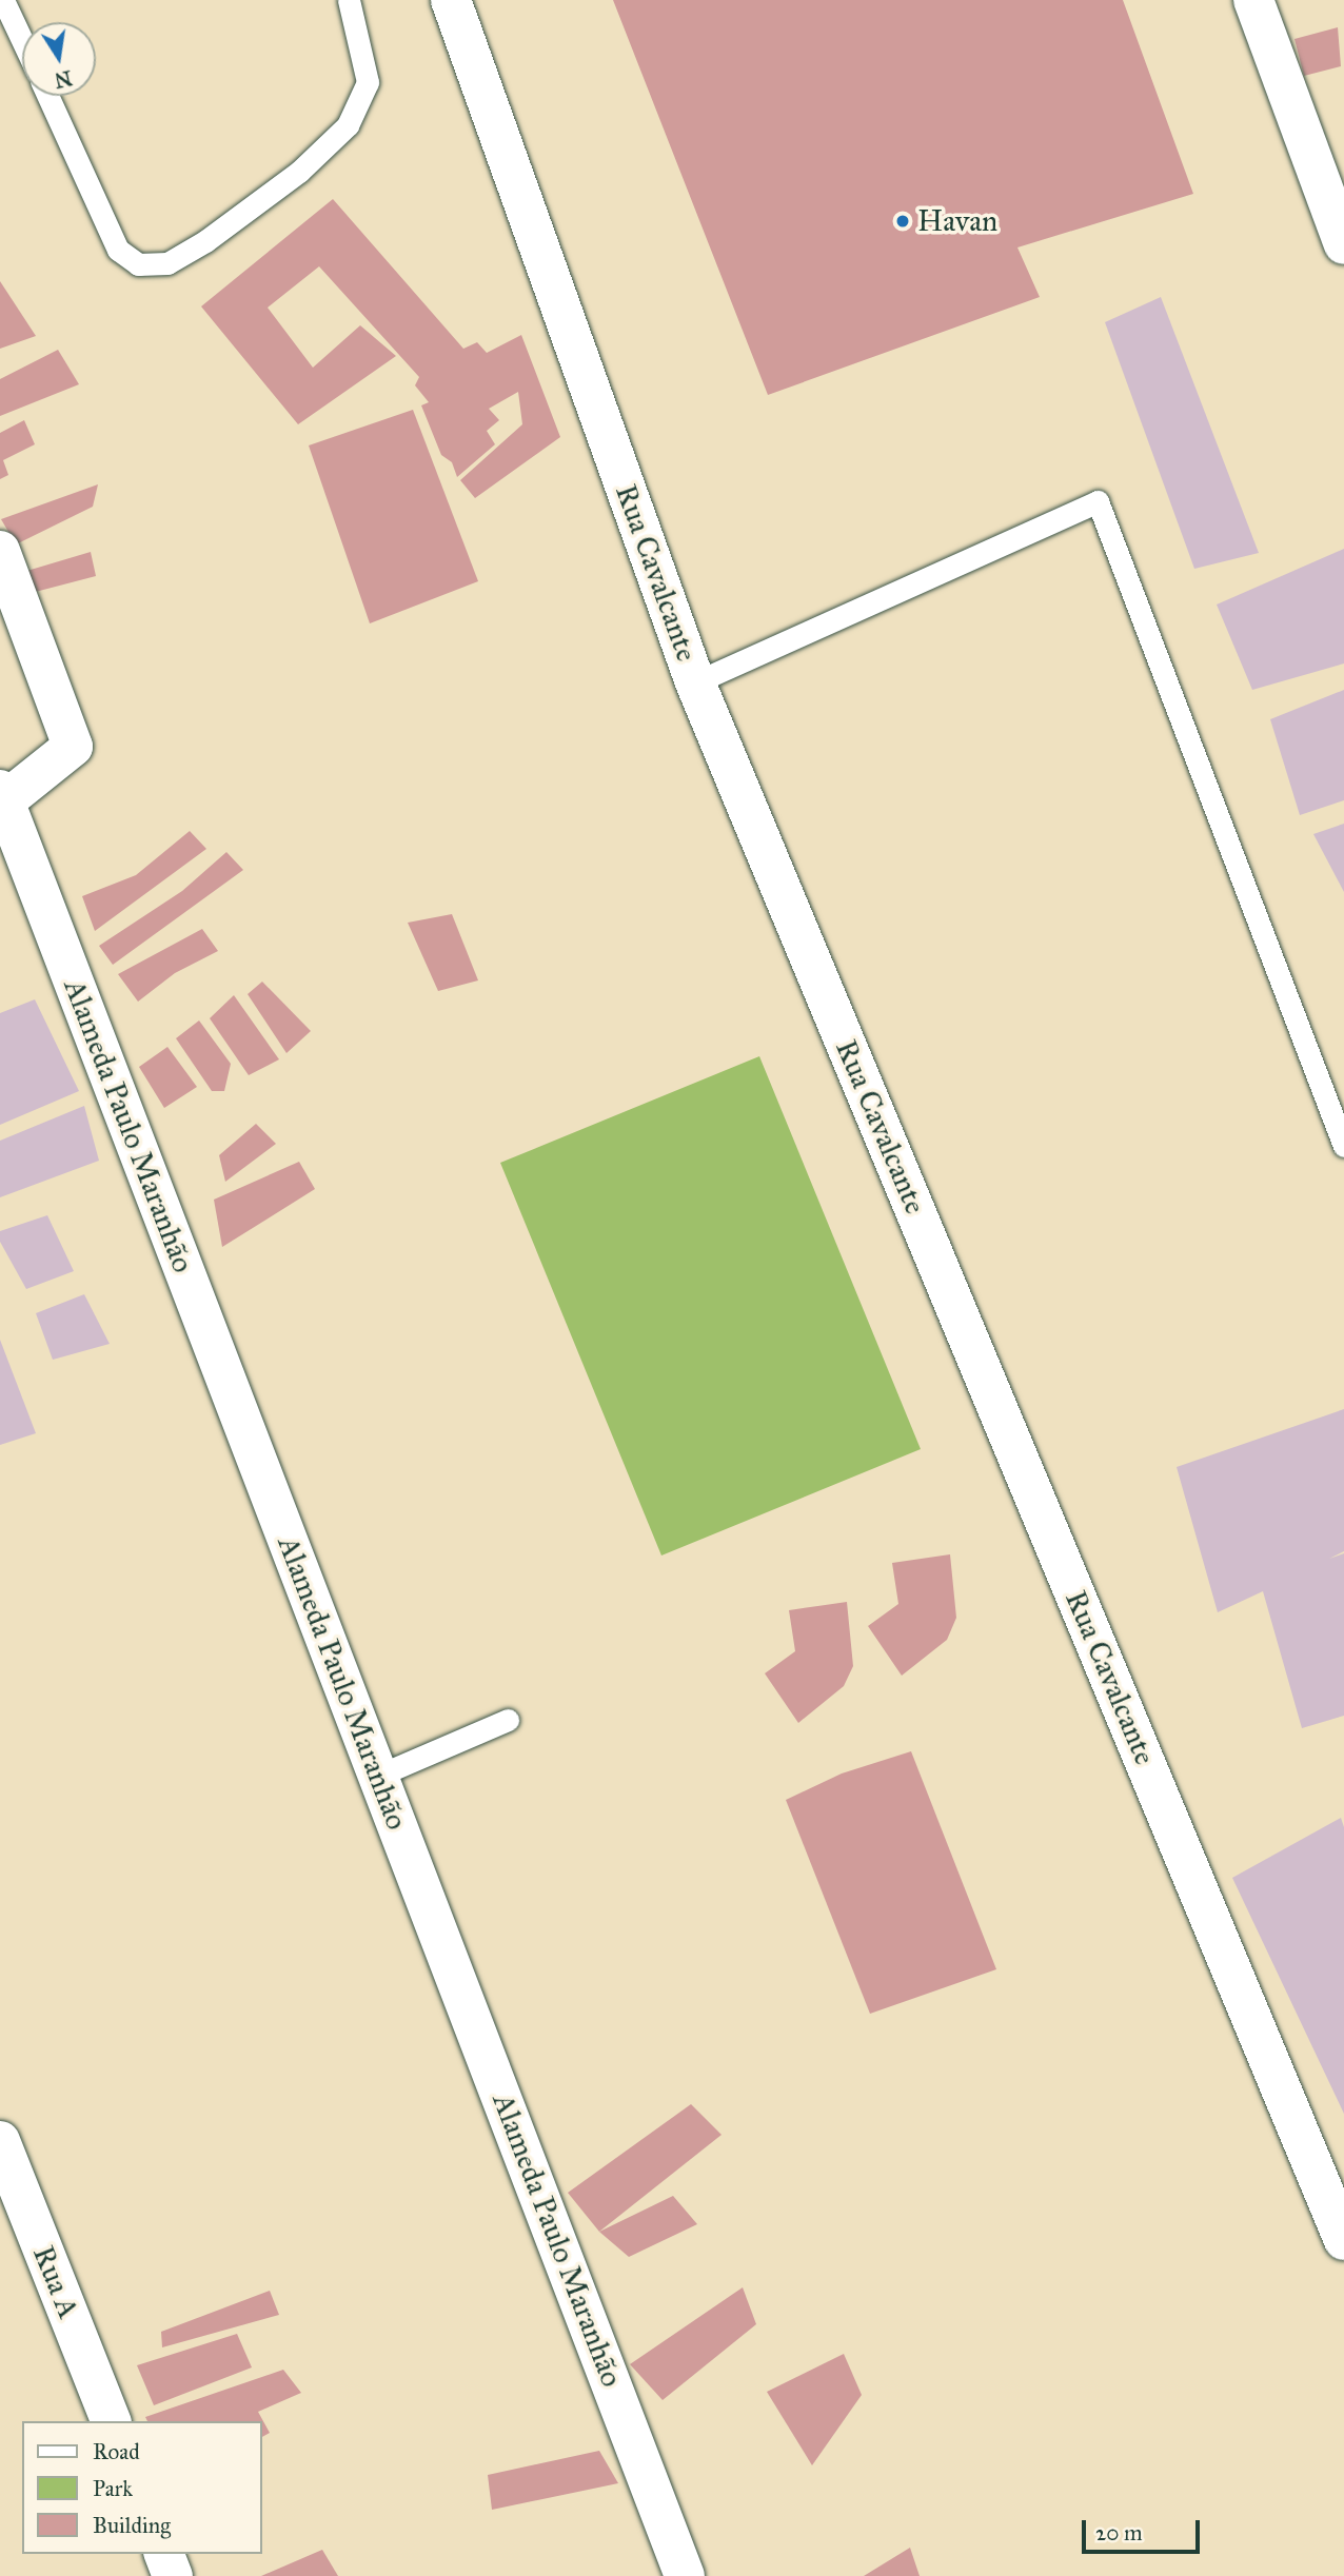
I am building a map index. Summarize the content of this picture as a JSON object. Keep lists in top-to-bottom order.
{
  "streets": {
    "street": ["Rua Cavalcante", "Alameda Paulo Maranhão", "Rua A"]
  },
  "places": ["Havan"],
  "legend": ["Road", "Park", "Building"],
  "scale_bar": "20 m",
  "north": "bottom"
}
